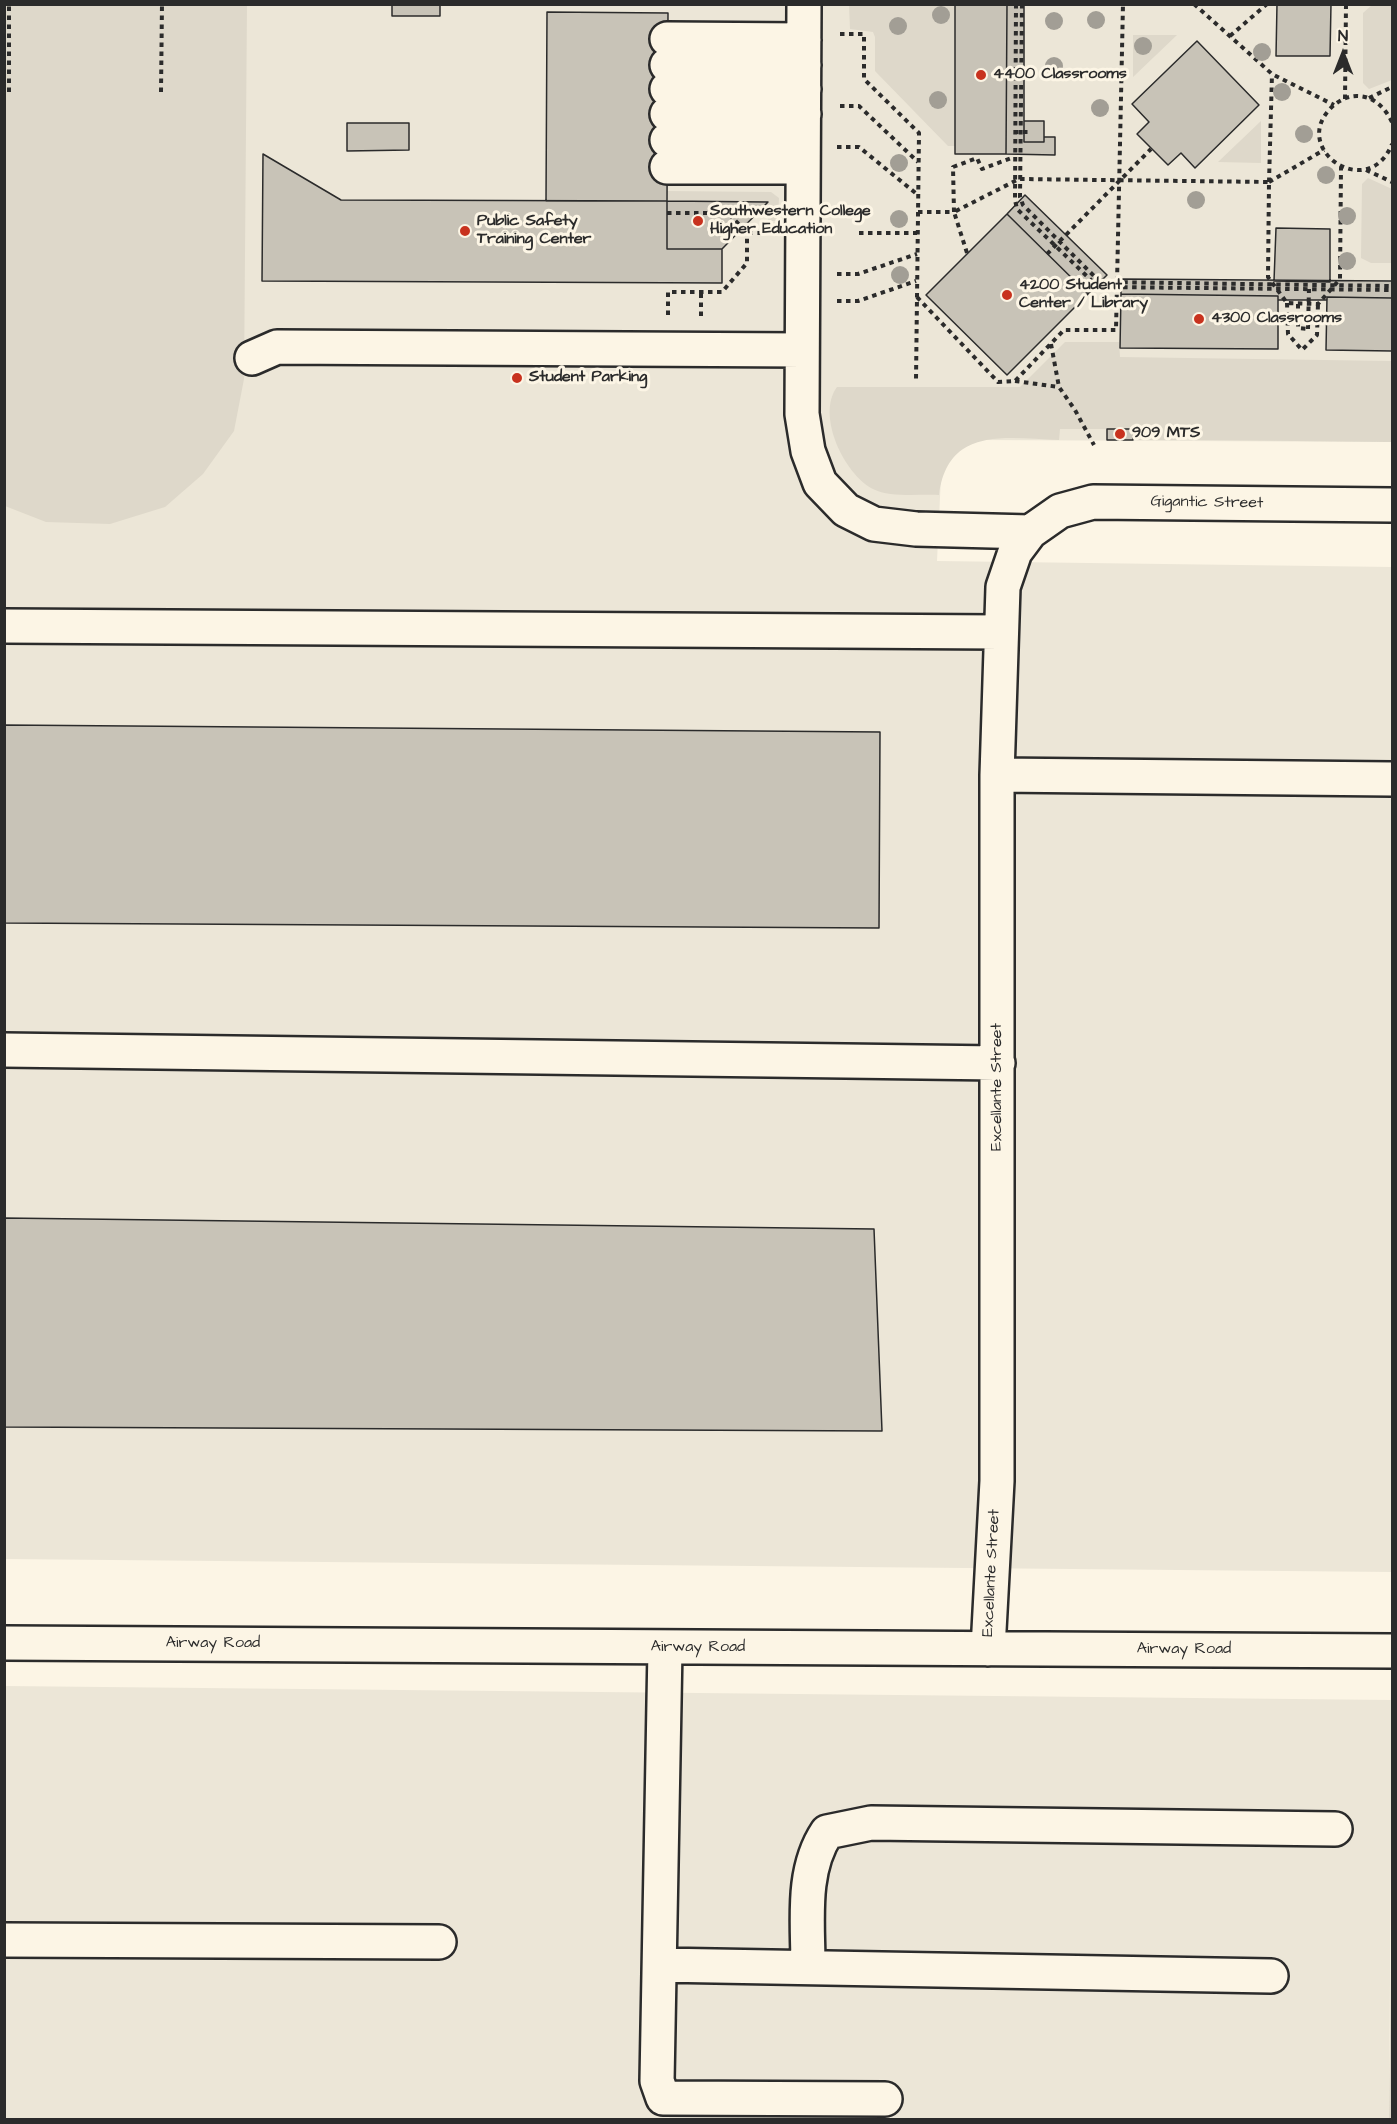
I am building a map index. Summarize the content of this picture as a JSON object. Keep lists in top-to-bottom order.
{
  "streets": {
    "street": ["Gigantic Street", "Excellante Street", "Airway Road"]
  },
  "crossings": [
    ["Gigantic Street", "Excellante Street"],
    ["Excellante Street", "Airway Road"]
  ],
  "places": [
    "4400 Classrooms",
    "Southwestern College Higher Education",
    "Public Safety Training Center",
    "4200 Student Center / Library",
    "4300 Classrooms",
    "Student Parking",
    "909 MTS"
  ],
  "north": "top"
}
